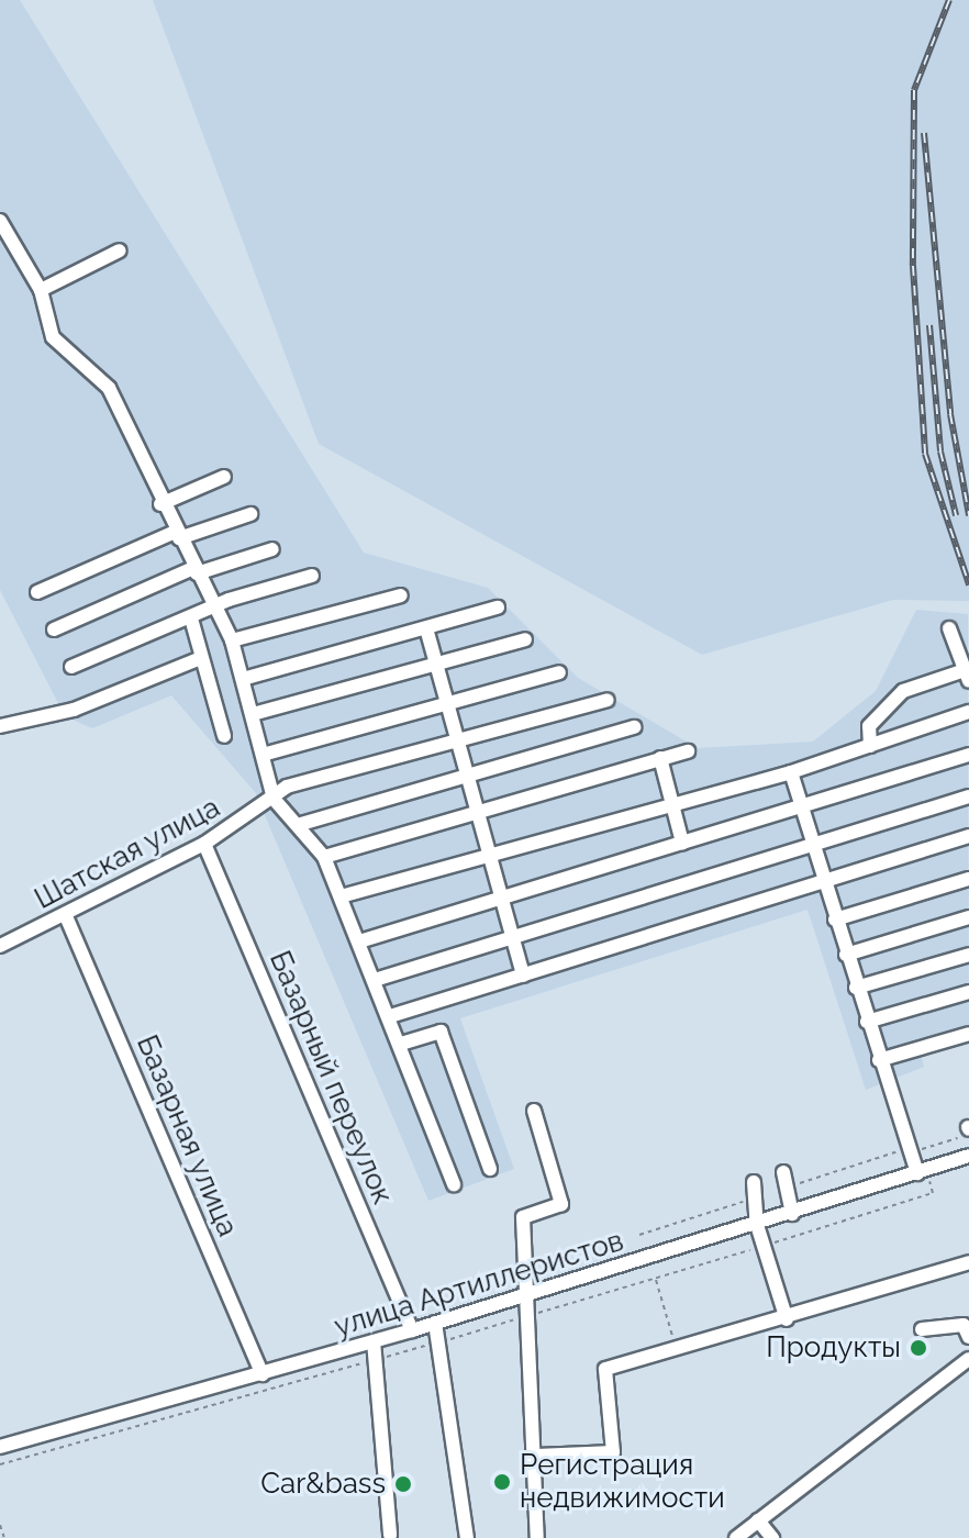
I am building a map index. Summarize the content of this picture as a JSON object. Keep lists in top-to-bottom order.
{
  "streets": {
    "street": [
      "Шатская улица",
      "Базарный переулок",
      "Базарная улица",
      "улица Артиллеристов"
    ]
  },
  "crossings": [
    ["Шатская улица", "Базарный переулок"],
    ["Шатская улица", "Базарная улица"],
    ["Базарный переулок", "улица Артиллеристов"],
    ["Базарная улица", "улица Артиллеристов"]
  ],
  "places": ["Продукты", "Регистрация недвижимости", "Car&bass"]
}
